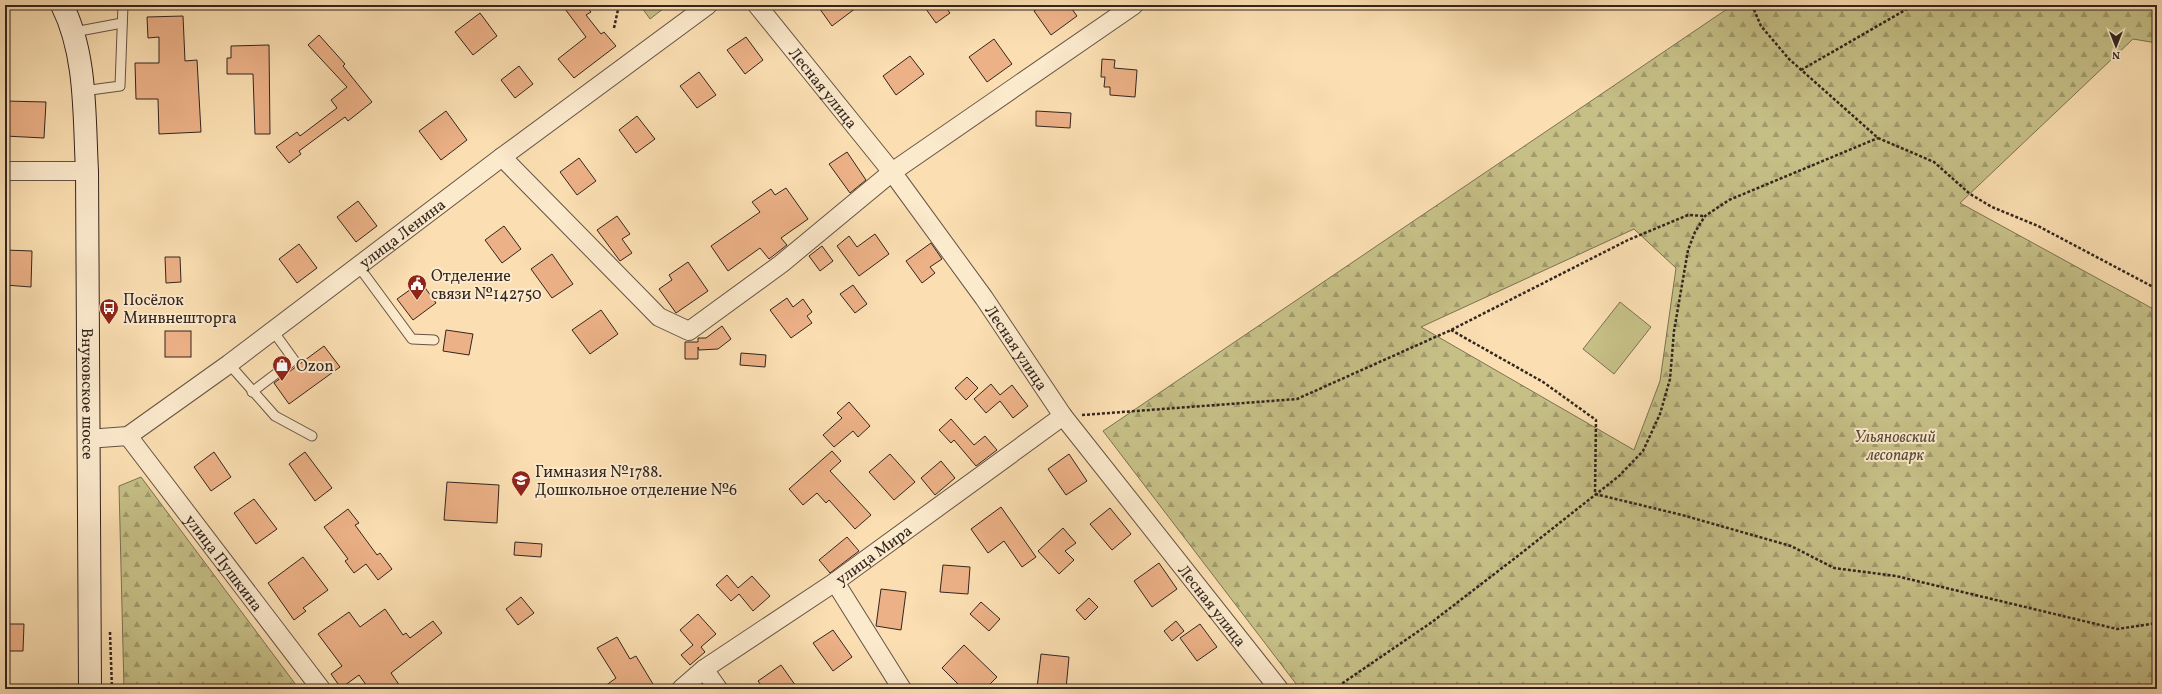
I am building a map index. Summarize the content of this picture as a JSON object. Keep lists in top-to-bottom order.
{
  "streets": {
    "main road": ["Внуковское шоссе"],
    "street": [
      "Лесная улица",
      "улица Ленина",
      "улица Мира",
      "улица Пушкина"
    ]
  },
  "crossings": [
    ["Лесная улица", "улица Мира"],
    ["улица Ленина", "улица Пушкина"]
  ],
  "parks": ["Ульяновский лесопарк"],
  "places": {
    "public building": ["Отделение связи №142750"],
    "bus stop": ["Посёлок Минвнешторга"],
    "shop": ["Ozon"],
    "school or university": ["Гимназия №1788. Дошкольное отделение №6"]
  },
  "north": "bottom"
}
